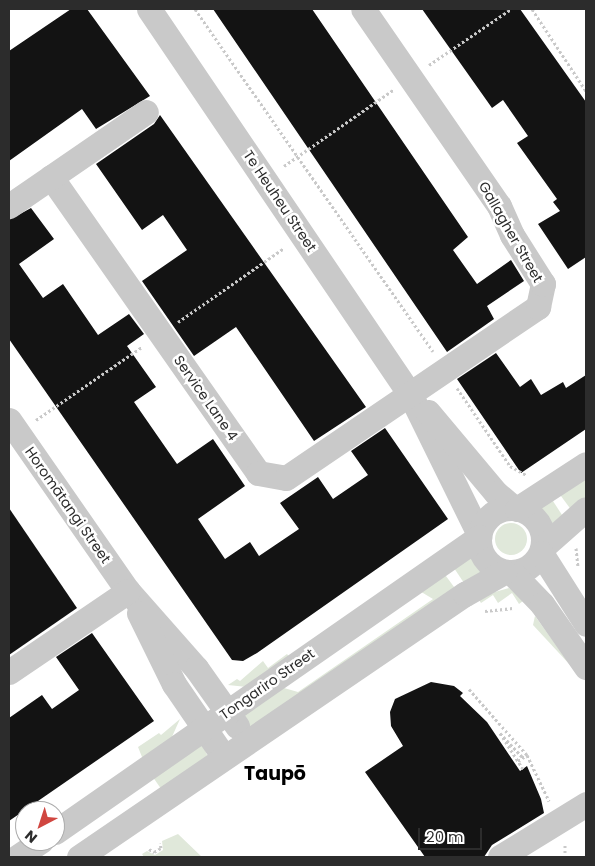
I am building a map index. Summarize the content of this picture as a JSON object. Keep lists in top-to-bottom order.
{
  "streets": {
    "street": [
      "Te Heuheu Street",
      "Gallagher Street",
      "Service Lane 4",
      "Horomātangi Street",
      "Tongariro Street"
    ]
  },
  "crossings": [
    ["Te Heuheu Street", "Gallagher Street"],
    ["Te Heuheu Street", "Service Lane 4"],
    ["Te Heuheu Street", "Tongariro Street"],
    ["Gallagher Street", "Service Lane 4"],
    ["Horomātangi Street", "Tongariro Street"]
  ],
  "districts": ["Taupō"],
  "scale_bar": "20 m",
  "north": "bottom left"
}
